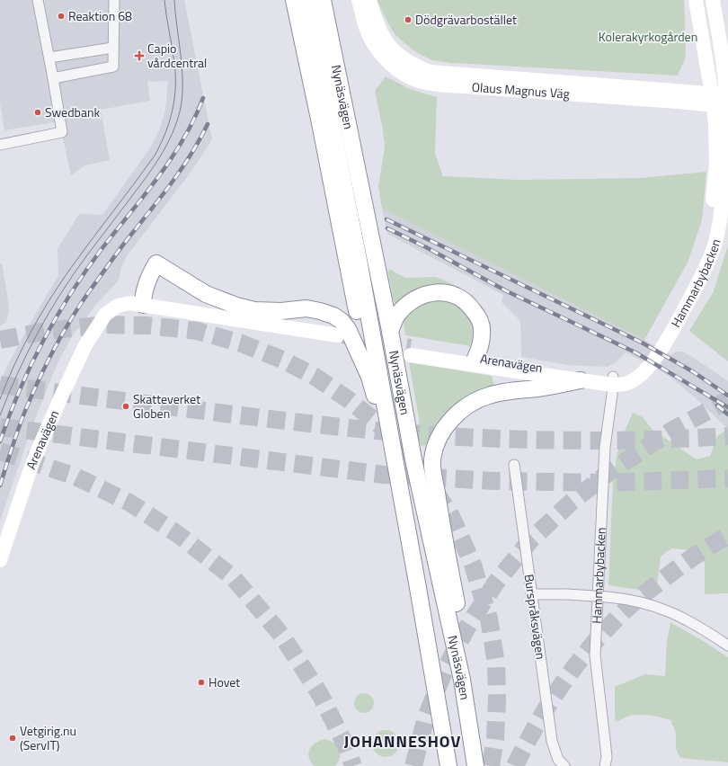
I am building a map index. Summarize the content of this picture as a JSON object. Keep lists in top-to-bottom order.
{
  "streets": {
    "highway": ["Nynäsvägen"],
    "main road": ["Olaus Magnus Väg", "Hammarbybacken", "Arenavägen"],
    "street": ["Burspråksvägen"]
  },
  "crossings": [
    ["Olaus Magnus Väg", "Hammarbybacken"],
    ["Hammarbybacken", "Arenavägen"]
  ],
  "districts": ["JOHANNESHOV"],
  "parks": ["Kolerakyrkogården"],
  "places": {
    "other": [
      "Reaktion 68",
      "Dödgrävarbostället",
      "Swedbank",
      "Skatteverket Globen",
      "Hovet",
      "Vetgirig.nu (ServIT)"
    ],
    "health": ["Capio vårdcentral"]
  }
}
